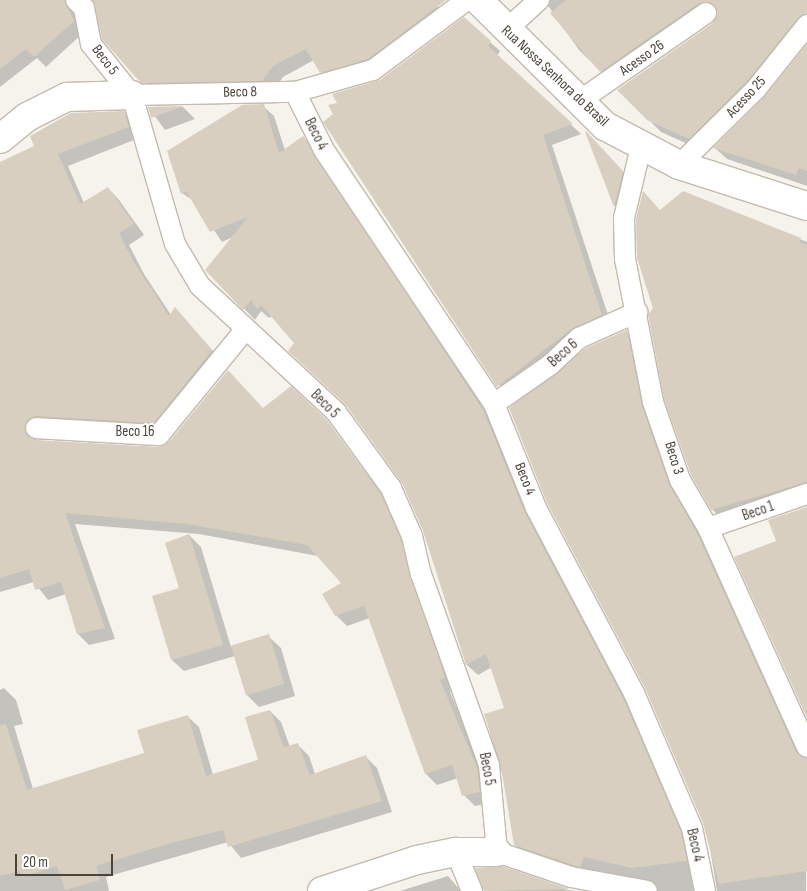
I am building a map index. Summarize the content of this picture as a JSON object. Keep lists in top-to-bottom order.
{
  "streets": {
    "street": ["Rua Nossa Senhora do Brasil", "Beco 8"],
    "lane": [
      "Acesso 26",
      "Beco 5",
      "Acesso 25",
      "Beco 4",
      "Beco 6",
      "Beco 16",
      "Beco 3",
      "Beco 1"
    ]
  },
  "crossings": [
    ["Acesso 26", "Rua Nossa Senhora do Brasil"],
    ["Beco 5", "Beco 8"],
    ["Beco 5", "Beco 16"],
    ["Rua Nossa Senhora do Brasil", "Acesso 25"],
    ["Rua Nossa Senhora do Brasil", "Beco 3"],
    ["Beco 8", "Beco 4"],
    ["Beco 4", "Beco 6"],
    ["Beco 6", "Beco 3"],
    ["Beco 3", "Beco 1"]
  ],
  "scale_bar": "20 m"
}
